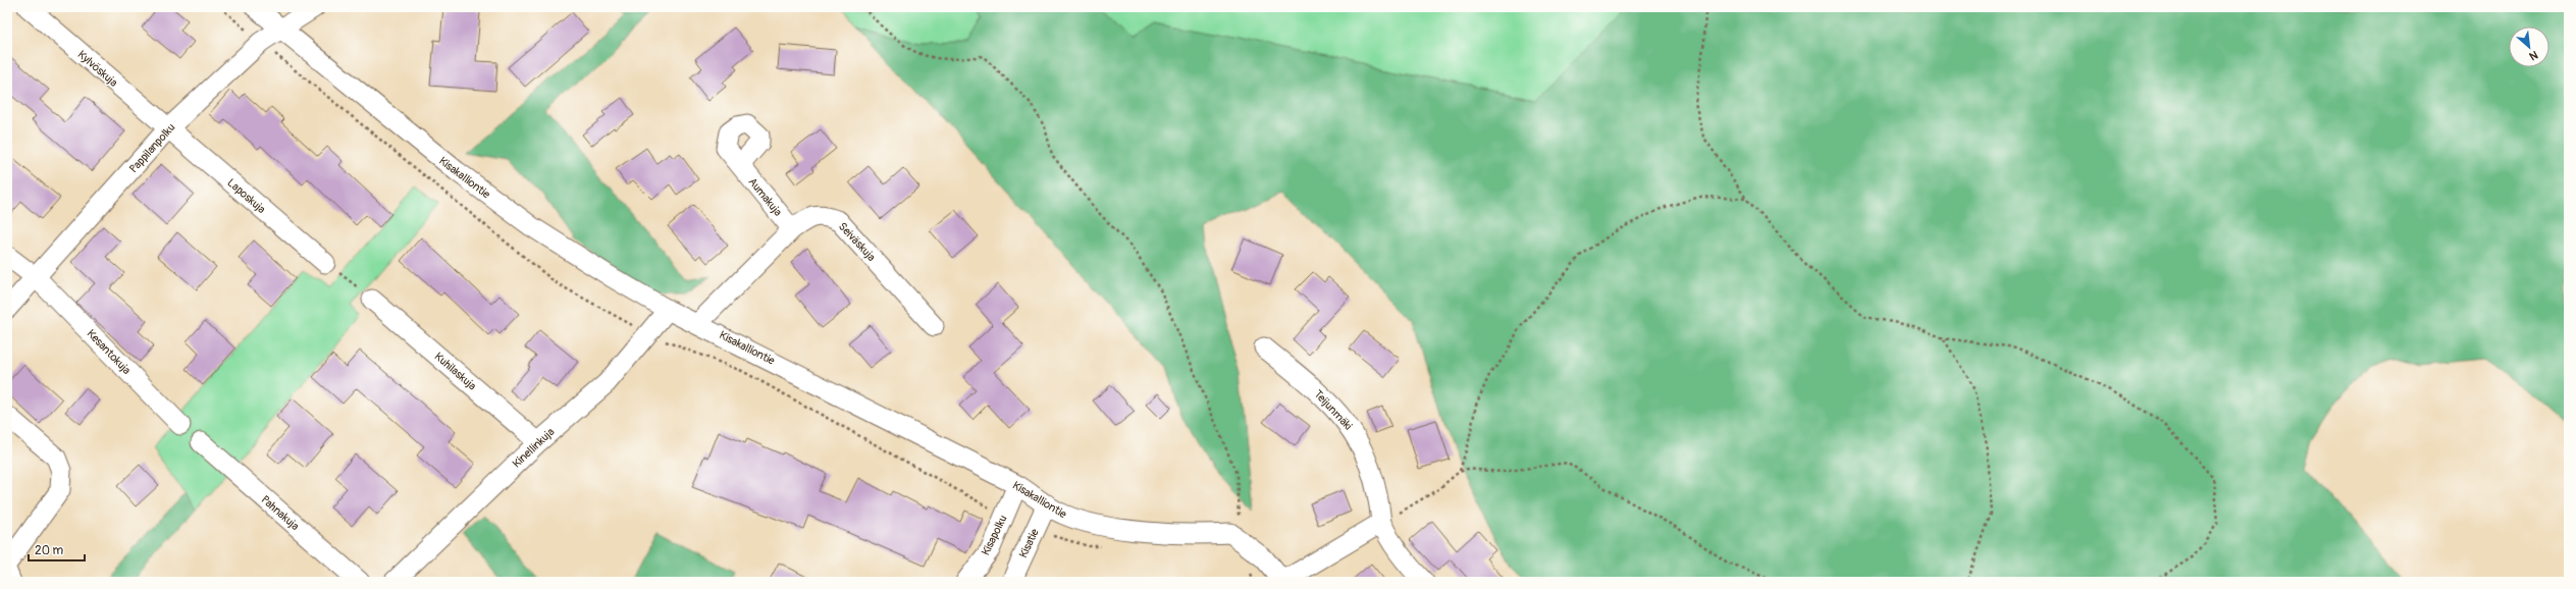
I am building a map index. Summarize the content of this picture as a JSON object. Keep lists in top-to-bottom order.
{
  "streets": {
    "street": [
      "Kylvöskuja",
      "Pappilanpolku",
      "Kisakalliontie",
      "Laposkuja",
      "Aumakuja",
      "Seiväskuja",
      "Kesantokuja",
      "Kuhilaskuja",
      "Teijunmäki",
      "Kinellinkuja",
      "Pahnakuja",
      "Kisapolku",
      "Kisatie"
    ]
  },
  "crossings": [
    ["Kylvöskuja", "Pappilanpolku"],
    ["Kylvöskuja", "Laposkuja"],
    ["Pappilanpolku", "Kisakalliontie"],
    ["Pappilanpolku", "Laposkuja"],
    ["Pappilanpolku", "Kesantokuja"],
    ["Kisakalliontie", "Seiväskuja"],
    ["Kisakalliontie", "Kinellinkuja"],
    ["Kisakalliontie", "Kisapolku"],
    ["Kisakalliontie", "Kisatie"],
    ["Aumakuja", "Seiväskuja"],
    ["Kuhilaskuja", "Kinellinkuja"]
  ],
  "scale_bar": "20 m",
  "north": "bottom right"
}
